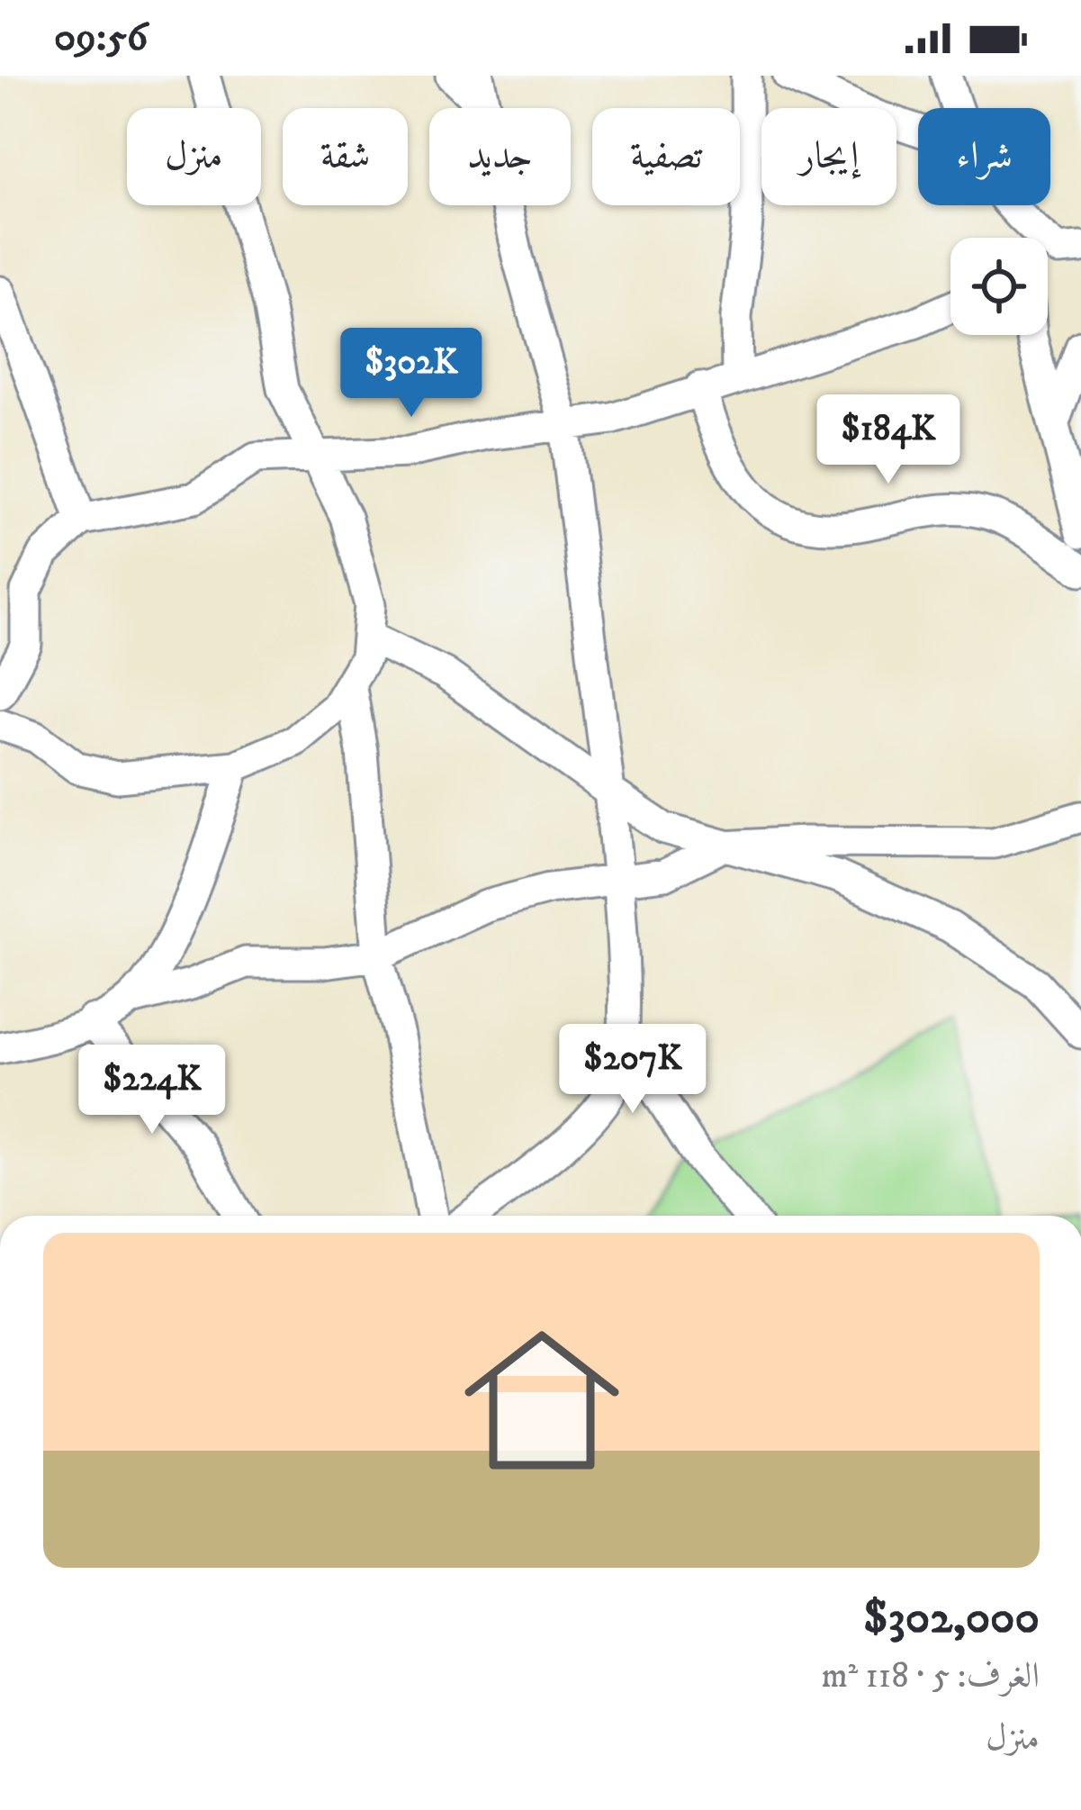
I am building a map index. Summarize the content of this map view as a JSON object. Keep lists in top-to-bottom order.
{
  "page": {
    "status": "09:56",
    "chip": [
      "شراء",
      "إيجار",
      "تصفية",
      "جديد",
      "شقة",
      "منزل"
    ],
    "price": [
      "$302K",
      "$184K",
      "$207K",
      "$224K"
    ],
    "list": [
      {
        "name": "$302,000",
        "note": "الغرف: 5 · 118 m² · منزل"
      }
    ]
  }
}
